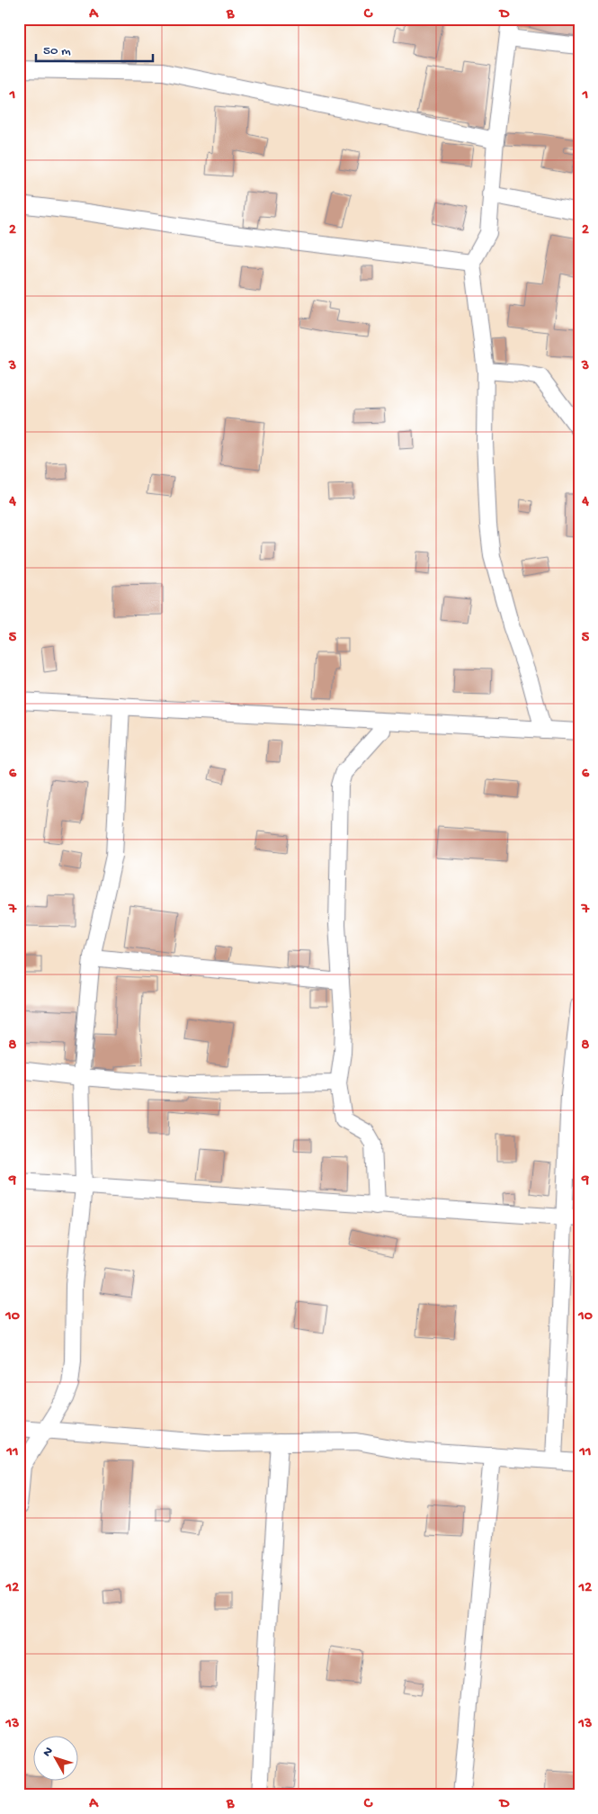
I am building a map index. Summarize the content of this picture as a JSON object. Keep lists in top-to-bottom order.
{
  "scale_bar": "50 m",
  "north": "top left",
  "grid": {
    "columns": [
      "A",
      "B",
      "C",
      "D"
    ],
    "rows": [
      "1",
      "2",
      "3",
      "4",
      "5",
      "6",
      "7",
      "8",
      "9",
      "10",
      "11",
      "12",
      "13"
    ]
  }
}
